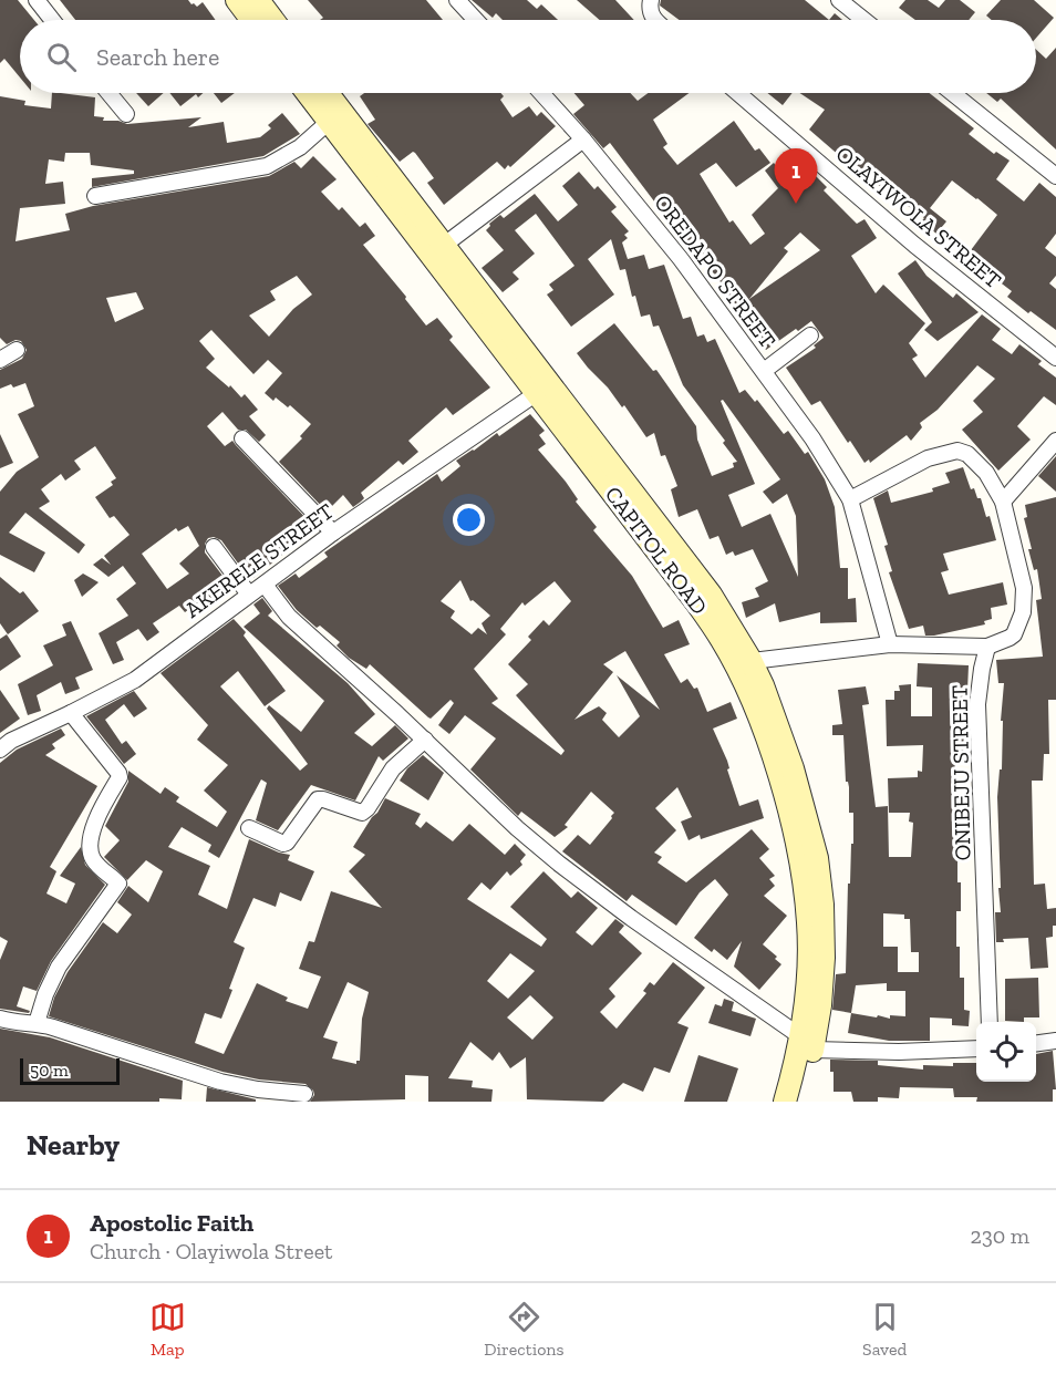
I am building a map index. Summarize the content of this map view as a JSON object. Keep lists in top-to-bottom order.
{
  "streets": {
    "main road": ["CAPITOL ROAD"],
    "street": [
      "OLAYIWOLA STREET",
      "OREDAPO STREET",
      "AKERELE STREET",
      "ONIBEJU STREET"
    ]
  },
  "crossings": [
    ["OREDAPO STREET", "ONIBEJU STREET"],
    ["CAPITOL ROAD", "AKERELE STREET"]
  ],
  "scale_bar": "50 m",
  "page": {
    "search": "Search here",
    "pins": "1",
    "scale": "50 m",
    "heading": "Nearby",
    "list": [
      {
        "mark": "1",
        "name": "Apostolic Faith",
        "note": "Church · Olayiwola Street",
        "value": "230 m"
      }
    ],
    "nav": ["Map", "Directions", "Saved"]
  }
}
